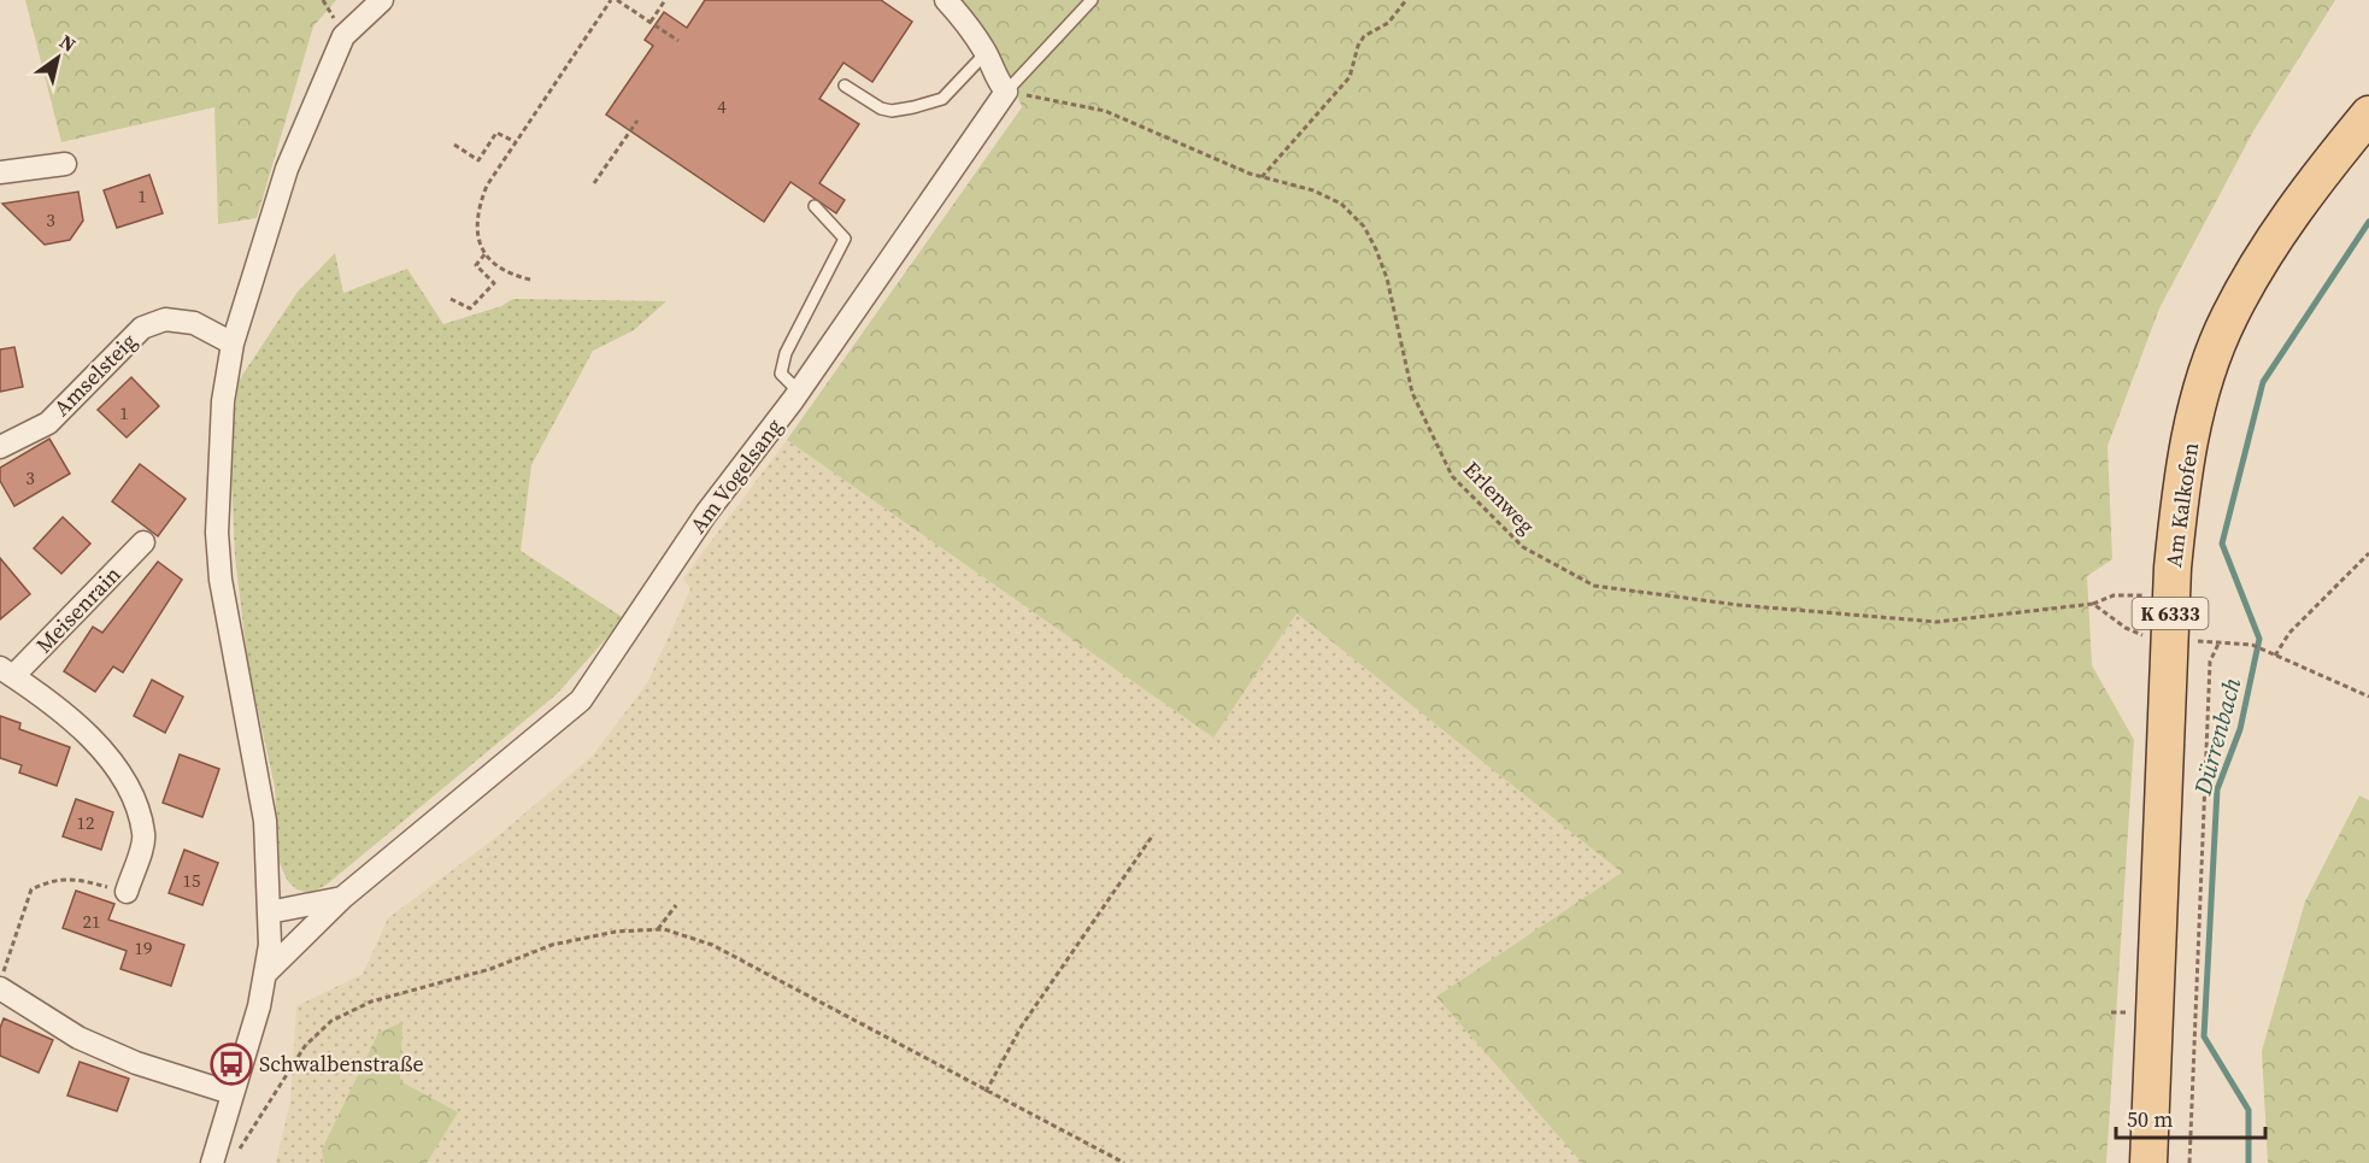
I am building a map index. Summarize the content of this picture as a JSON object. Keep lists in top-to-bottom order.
{
  "streets": {
    "main road": ["Am Kalkofen", "K 6333"],
    "street": ["Amselsteig", "Am Vogelsang", "Meisenrain"],
    "path": ["Erlenweg"]
  },
  "crossings": [
    ["Am Vogelsang", "Erlenweg"],
    ["Erlenweg", "Am Kalkofen"]
  ],
  "water": ["Dürrenbach"],
  "places": {
    "bus stop": ["Schwalbenstraße"]
  },
  "house_numbers": [
    "4",
    "1",
    "3",
    "1",
    "3",
    "12",
    "15",
    "21",
    "19"
  ],
  "scale_bar": "50 m",
  "north": "top right"
}
